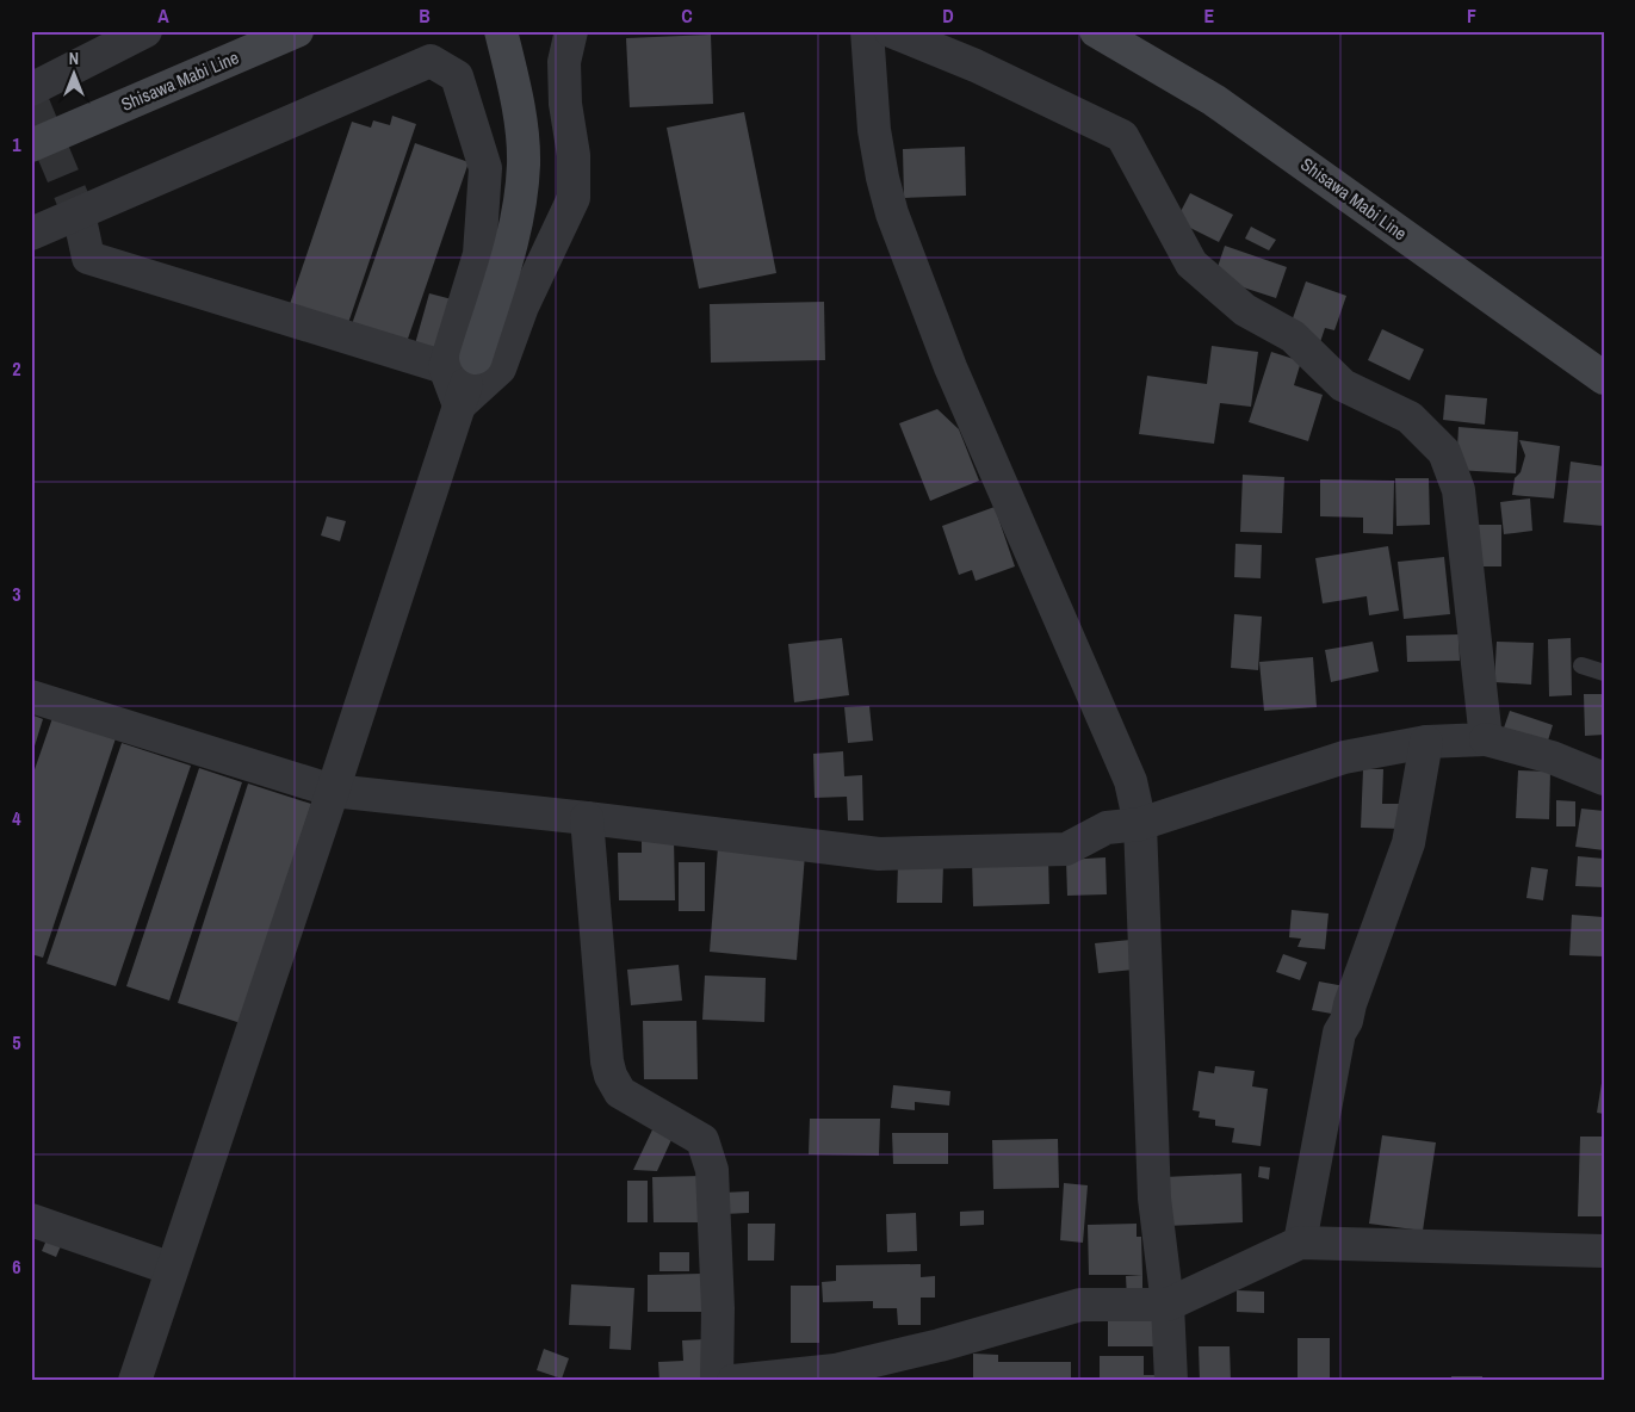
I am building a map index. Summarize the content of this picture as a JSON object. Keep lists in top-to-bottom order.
{
  "streets": {
    "main road": ["Shisawa Mabi Line"]
  },
  "north": "top",
  "grid": {
    "columns": [
      "A",
      "B",
      "C",
      "D",
      "E",
      "F"
    ],
    "rows": [
      "1",
      "2",
      "3",
      "4",
      "5",
      "6"
    ]
  }
}
